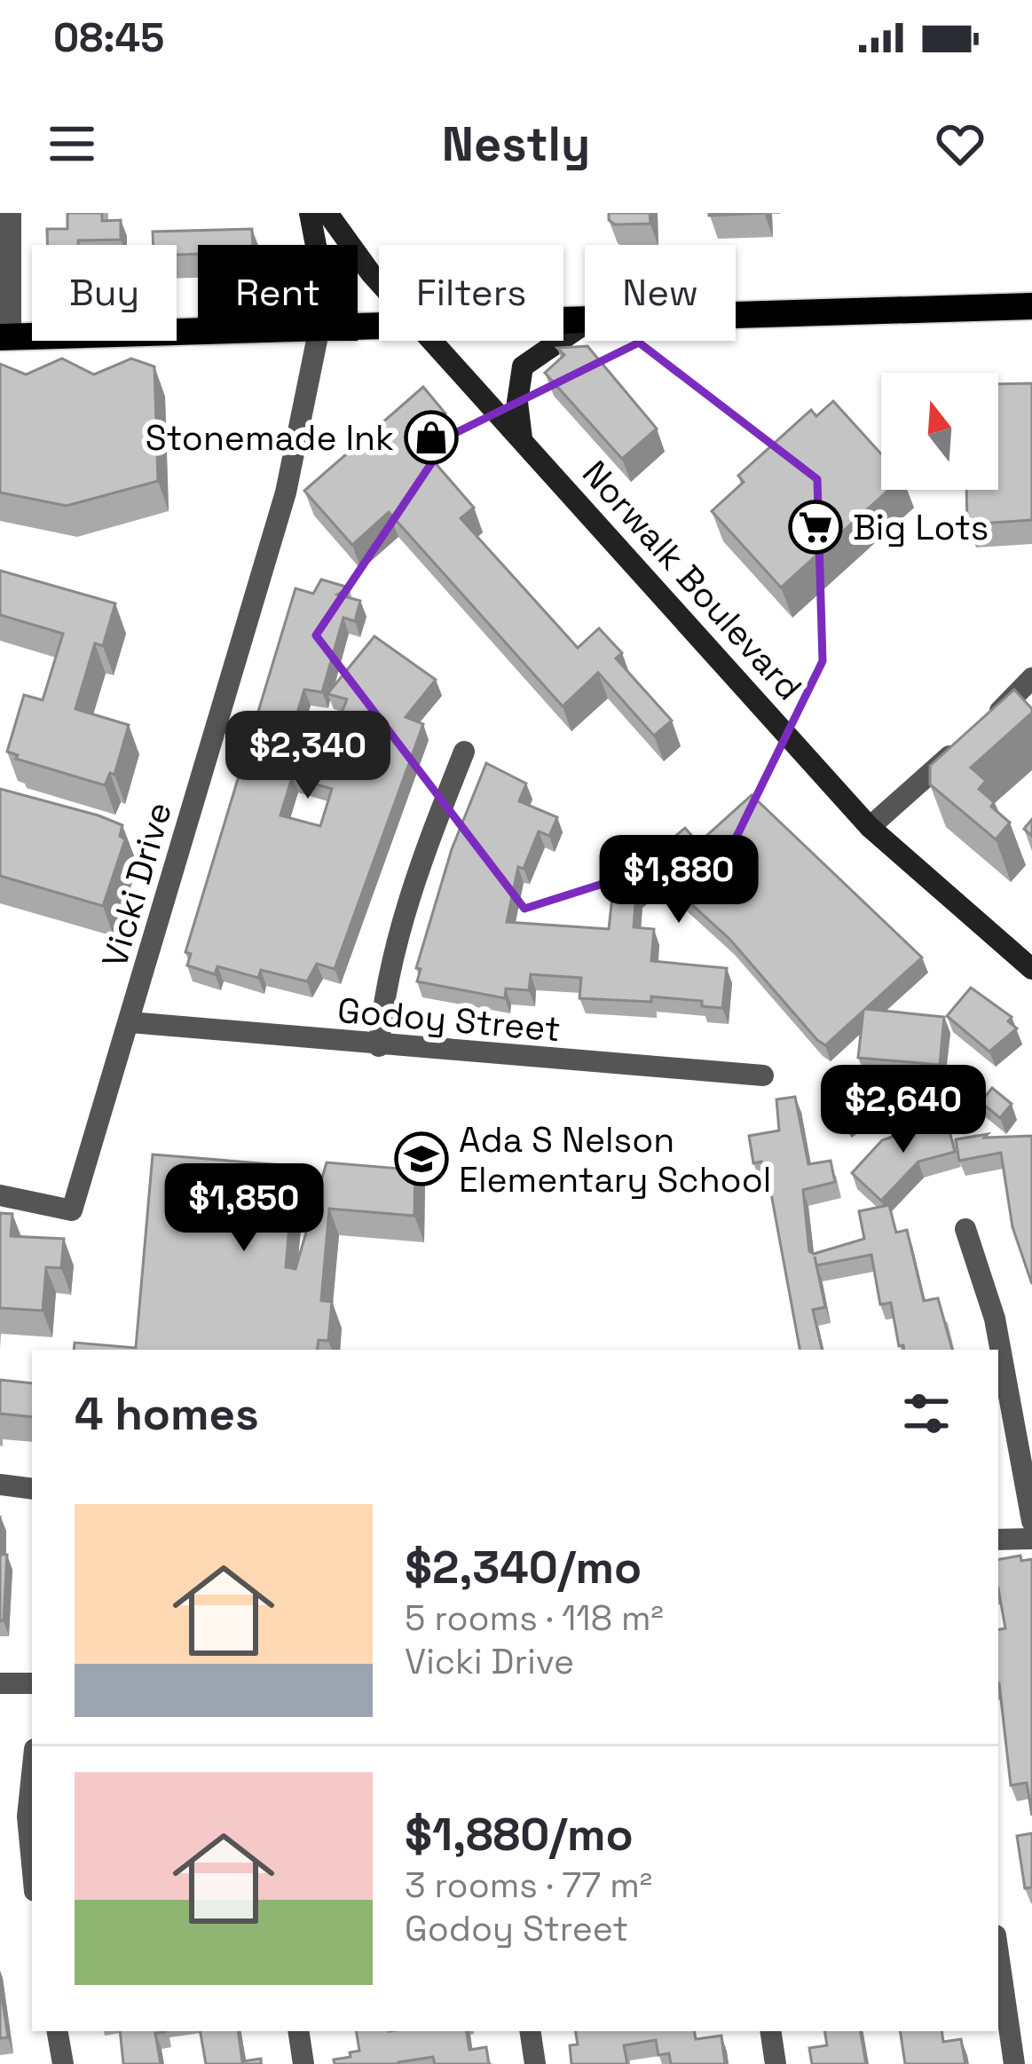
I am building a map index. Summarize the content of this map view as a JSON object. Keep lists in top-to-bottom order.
{
  "streets": {
    "main road": ["Norwalk Boulevard"],
    "street": ["Vicki Drive", "Godoy Street"]
  },
  "crossings": [
    ["Vicki Drive", "Godoy Street"]
  ],
  "places": {
    "shop": ["Stonemade Ink"],
    "supermarket": ["Big Lots"],
    "school or university": ["Ada S Nelson Elementary School"]
  },
  "north": "top",
  "page": {
    "status": "08:45",
    "header": "Nestly",
    "chip": [
      "Buy",
      "Rent",
      "Filters",
      "New"
    ],
    "price": [
      "$2,340",
      "$1,880",
      "$2,640",
      "$1,850"
    ],
    "heading": "4 homes",
    "list": [
      {
        "name": "$2,340/mo",
        "note": "5 rooms · 118 m² · Vicki Drive"
      },
      {
        "name": "$1,880/mo",
        "note": "3 rooms · 77 m² · Godoy Street"
      }
    ]
  }
}
